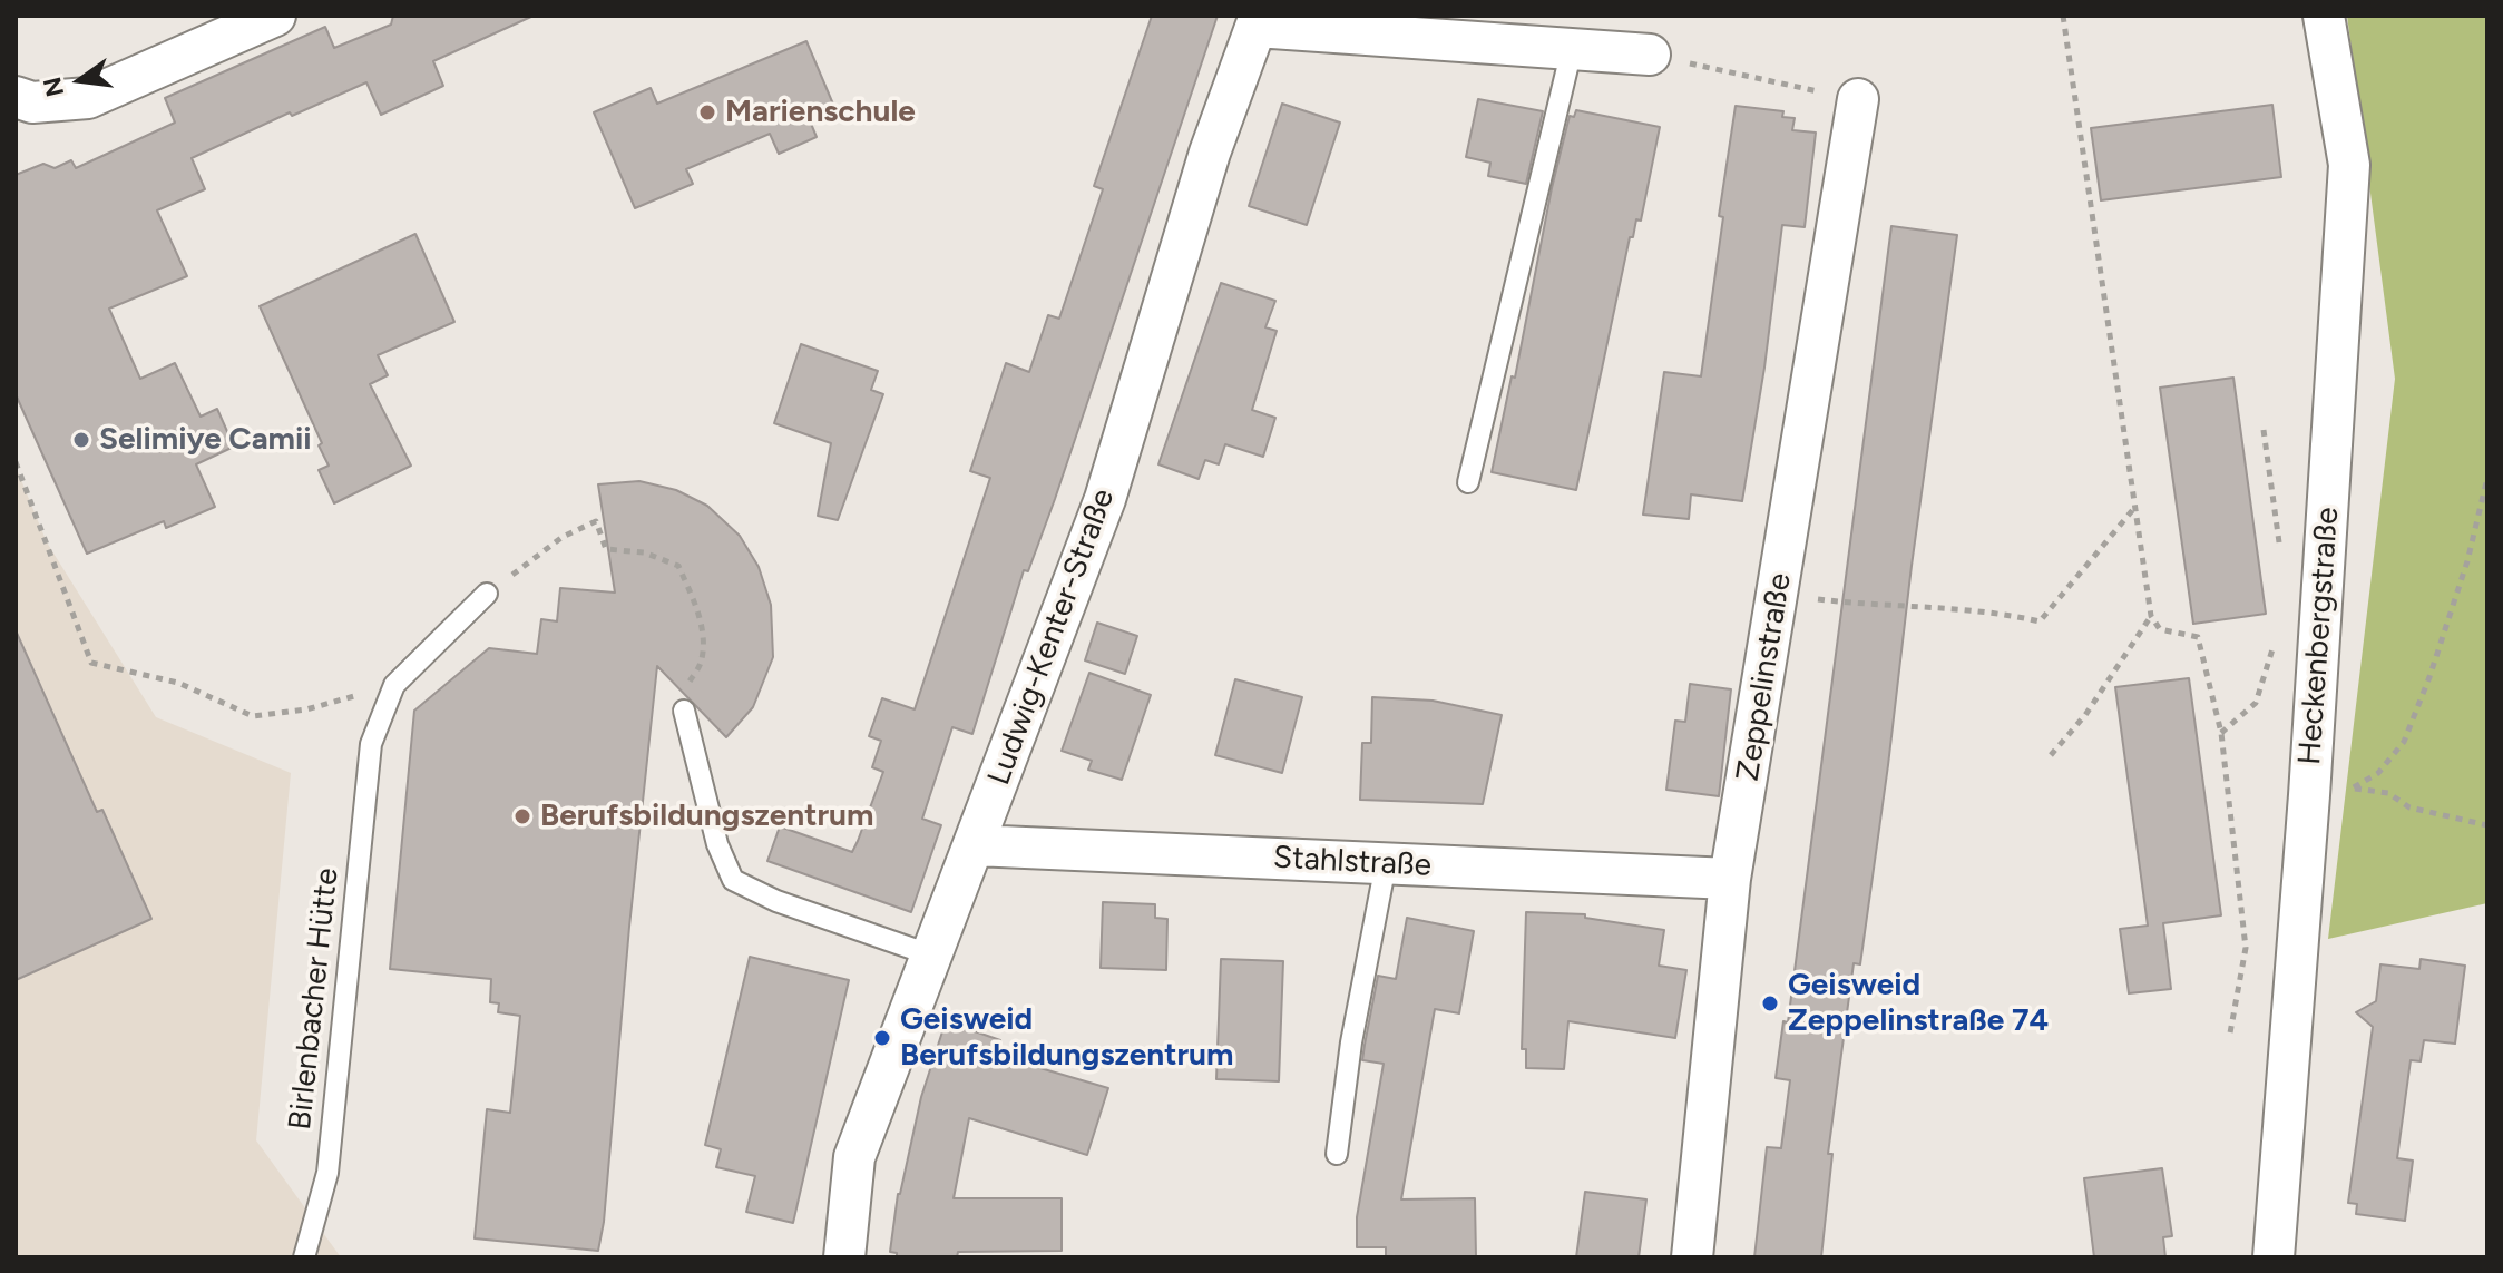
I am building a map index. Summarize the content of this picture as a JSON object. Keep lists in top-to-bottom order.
{
  "streets": {
    "street": [
      "Heckenbergstraße",
      "Ludwig-Kenter-Straße",
      "Zeppelinstraße",
      "Stahlstraße"
    ],
    "lane": ["Birlenbacher Hütte"]
  },
  "crossings": [
    ["Ludwig-Kenter-Straße", "Stahlstraße"],
    ["Zeppelinstraße", "Stahlstraße"]
  ],
  "places": [
    "Marienschule",
    "Selimiye Camii",
    "Berufsbildungszentrum",
    "Geisweid Zeppelinstraße 74",
    "Geisweid Berufsbildungszentrum"
  ],
  "north": "left"
}
